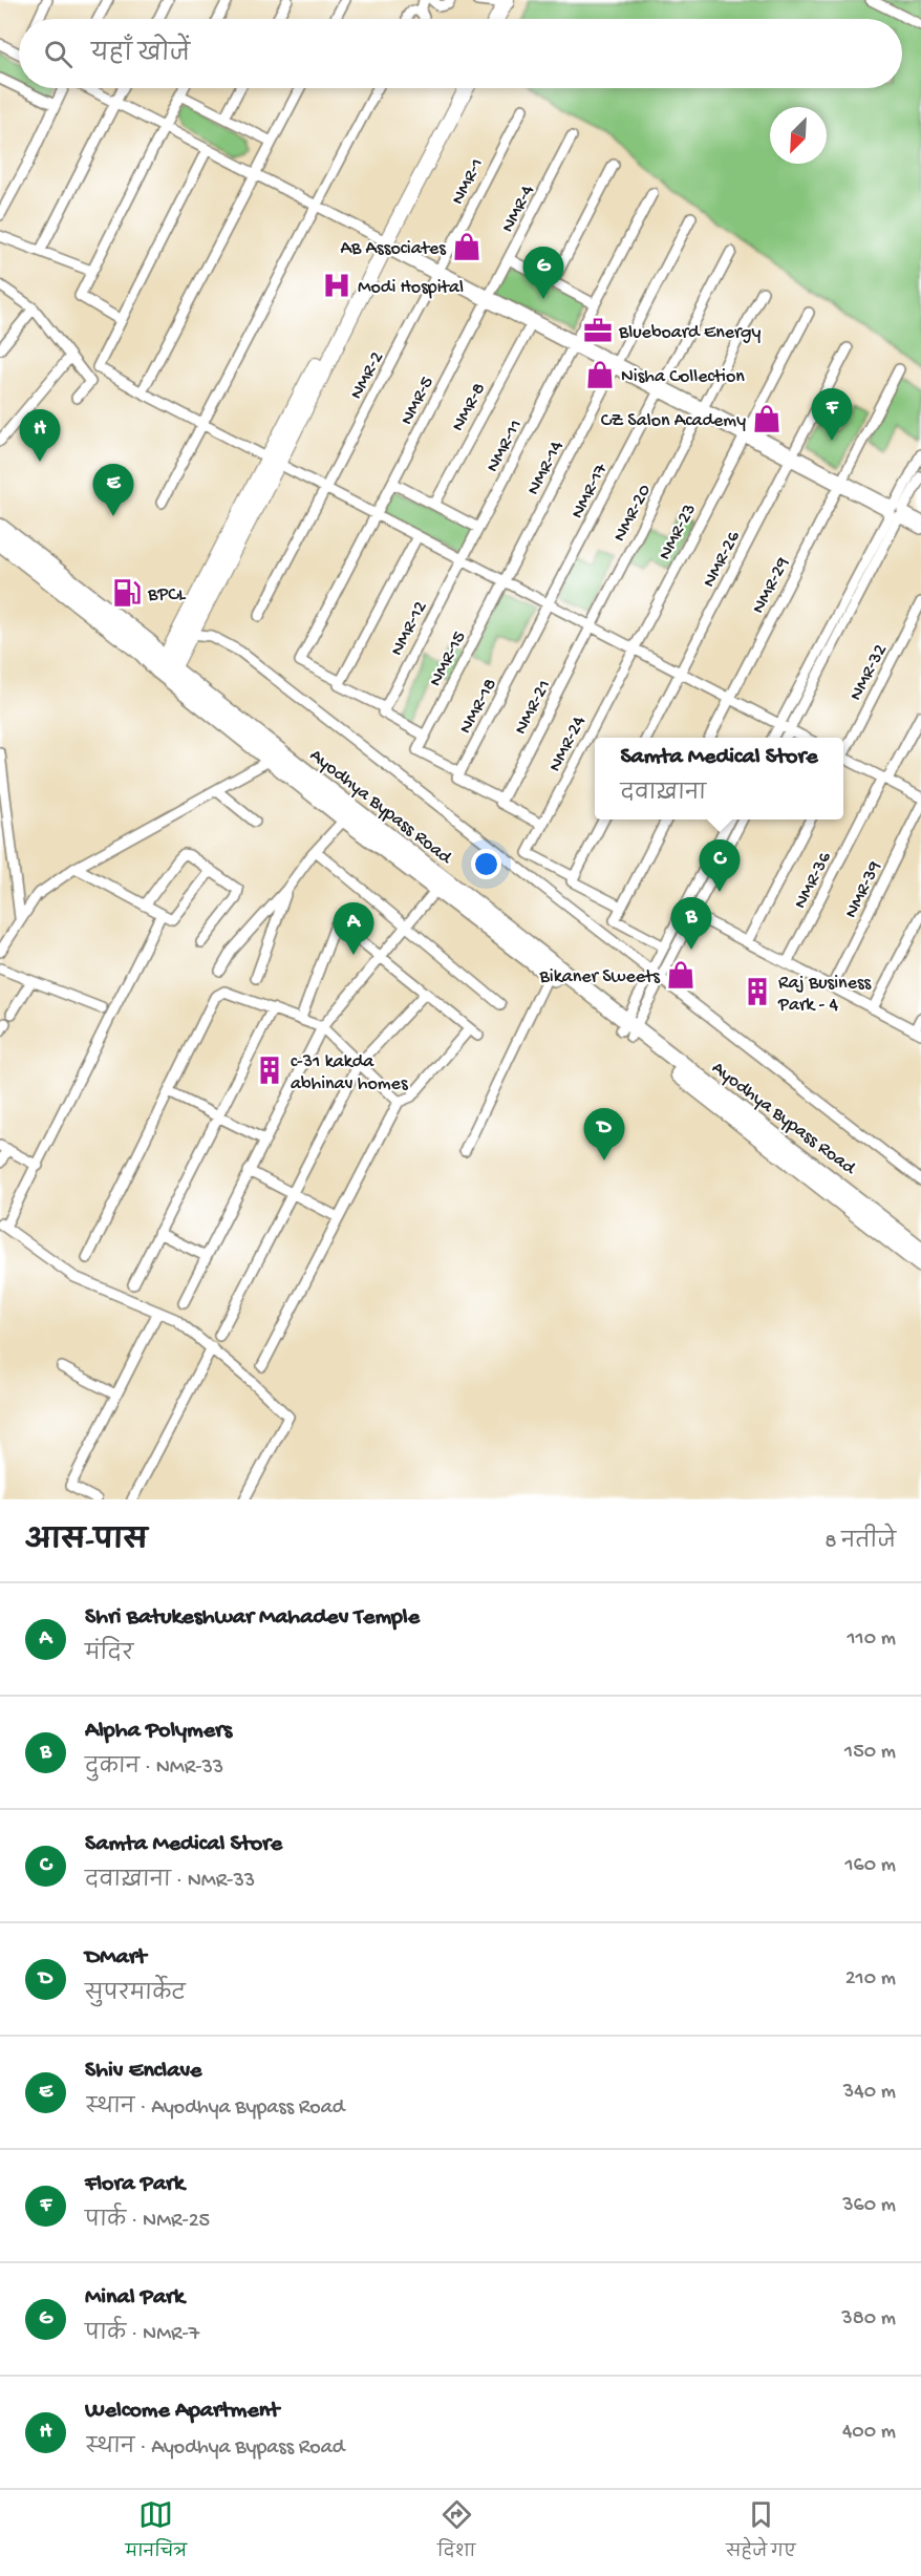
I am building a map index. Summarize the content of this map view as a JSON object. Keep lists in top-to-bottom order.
{
  "streets": {
    "main road": ["Ayodhya Bypass Road"],
    "street": [
      "NMR-1",
      "NMR-4",
      "NMR-2",
      "NMR-5",
      "NMR-8",
      "NMR-11",
      "NMR-14",
      "NMR-17",
      "NMR-20",
      "NMR-23",
      "NMR-26",
      "NMR-29",
      "NMR-12",
      "NMR-15",
      "NMR-32",
      "NMR-18",
      "NMR-21",
      "NMR-24",
      "NMR-36",
      "NMR-39"
    ]
  },
  "crossings": [
    ["NMR-1", "NMR-2"],
    ["NMR-4", "NMR-5"],
    ["NMR-11", "NMR-12"],
    ["NMR-14", "NMR-15"],
    ["NMR-17", "NMR-18"],
    ["NMR-20", "NMR-21"],
    ["NMR-23", "NMR-24"],
    ["NMR-15", "NMR-18"]
  ],
  "places": {
    "shop": [
      "AB Associates",
      "Nisha Collection",
      "CZ Salon Academy",
      "Bikaner Sweets"
    ],
    "hospital": ["Modi Hospital"],
    "office": ["Blueboard Energy"],
    "fuel station": ["BPCL"],
    "building": ["Raj Business Park - 4", "c-31 kakda abhinav homes"]
  },
  "north": "bottom left",
  "page": {
    "search": "यहाँ खोजें",
    "pins": [
      "G",
      "F",
      "H",
      "E",
      "C",
      "B",
      "A",
      "D"
    ],
    "popup": ["Samta Medical Store", "दवाख़ाना"],
    "heading": ["आस-पास", "8 नतीजे"],
    "list": [
      {
        "mark": "A",
        "name": "Shri Batukeshwar Mahadev Temple",
        "note": "मंदिर",
        "value": "110 m"
      },
      {
        "mark": "B",
        "name": "Alpha Polymers",
        "note": "दुकान · NMR-33",
        "value": "150 m"
      },
      {
        "mark": "C",
        "name": "Samta Medical Store",
        "note": "दवाख़ाना · NMR-33",
        "value": "160 m"
      },
      {
        "mark": "D",
        "name": "DMart",
        "note": "सुपरमार्केट",
        "value": "210 m"
      },
      {
        "mark": "E",
        "name": "Shiv Enclave",
        "note": "स्थान · Ayodhya Bypass Road",
        "value": "340 m"
      },
      {
        "mark": "F",
        "name": "Flora Park",
        "note": "पार्क · NMR-25",
        "value": "360 m"
      },
      {
        "mark": "G",
        "name": "Minal Park",
        "note": "पार्क · NMR-7",
        "value": "380 m"
      },
      {
        "mark": "H",
        "name": "Welcome Apartment",
        "note": "स्थान · Ayodhya Bypass Road",
        "value": "400 m"
      }
    ],
    "nav": ["मानचित्र", "दिशा", "सहेजे गए"]
  }
}
